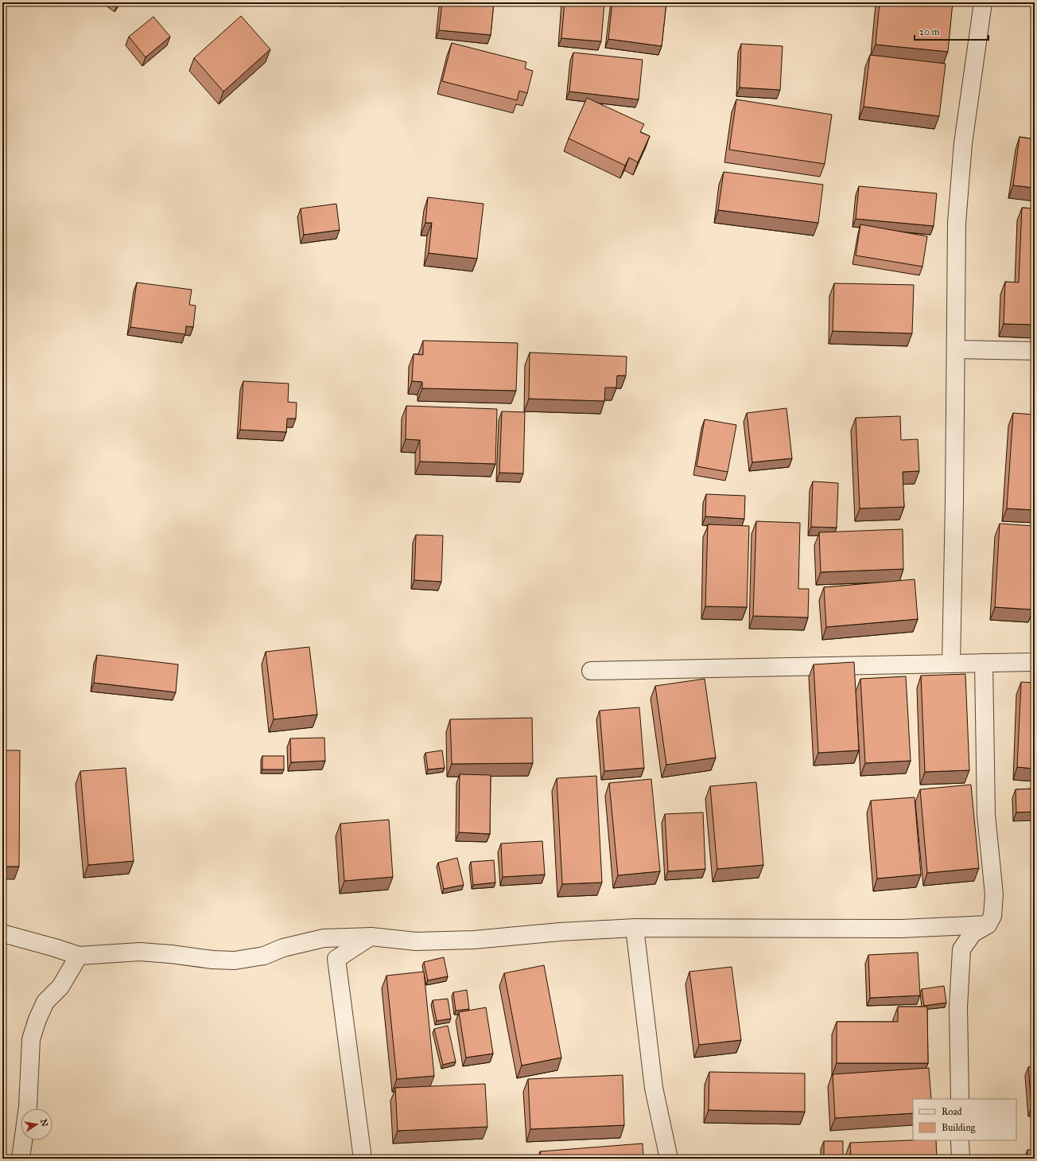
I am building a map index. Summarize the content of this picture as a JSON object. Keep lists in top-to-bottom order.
{
  "legend": ["Road", "Building"],
  "scale_bar": "20 m",
  "north": "right"
}
